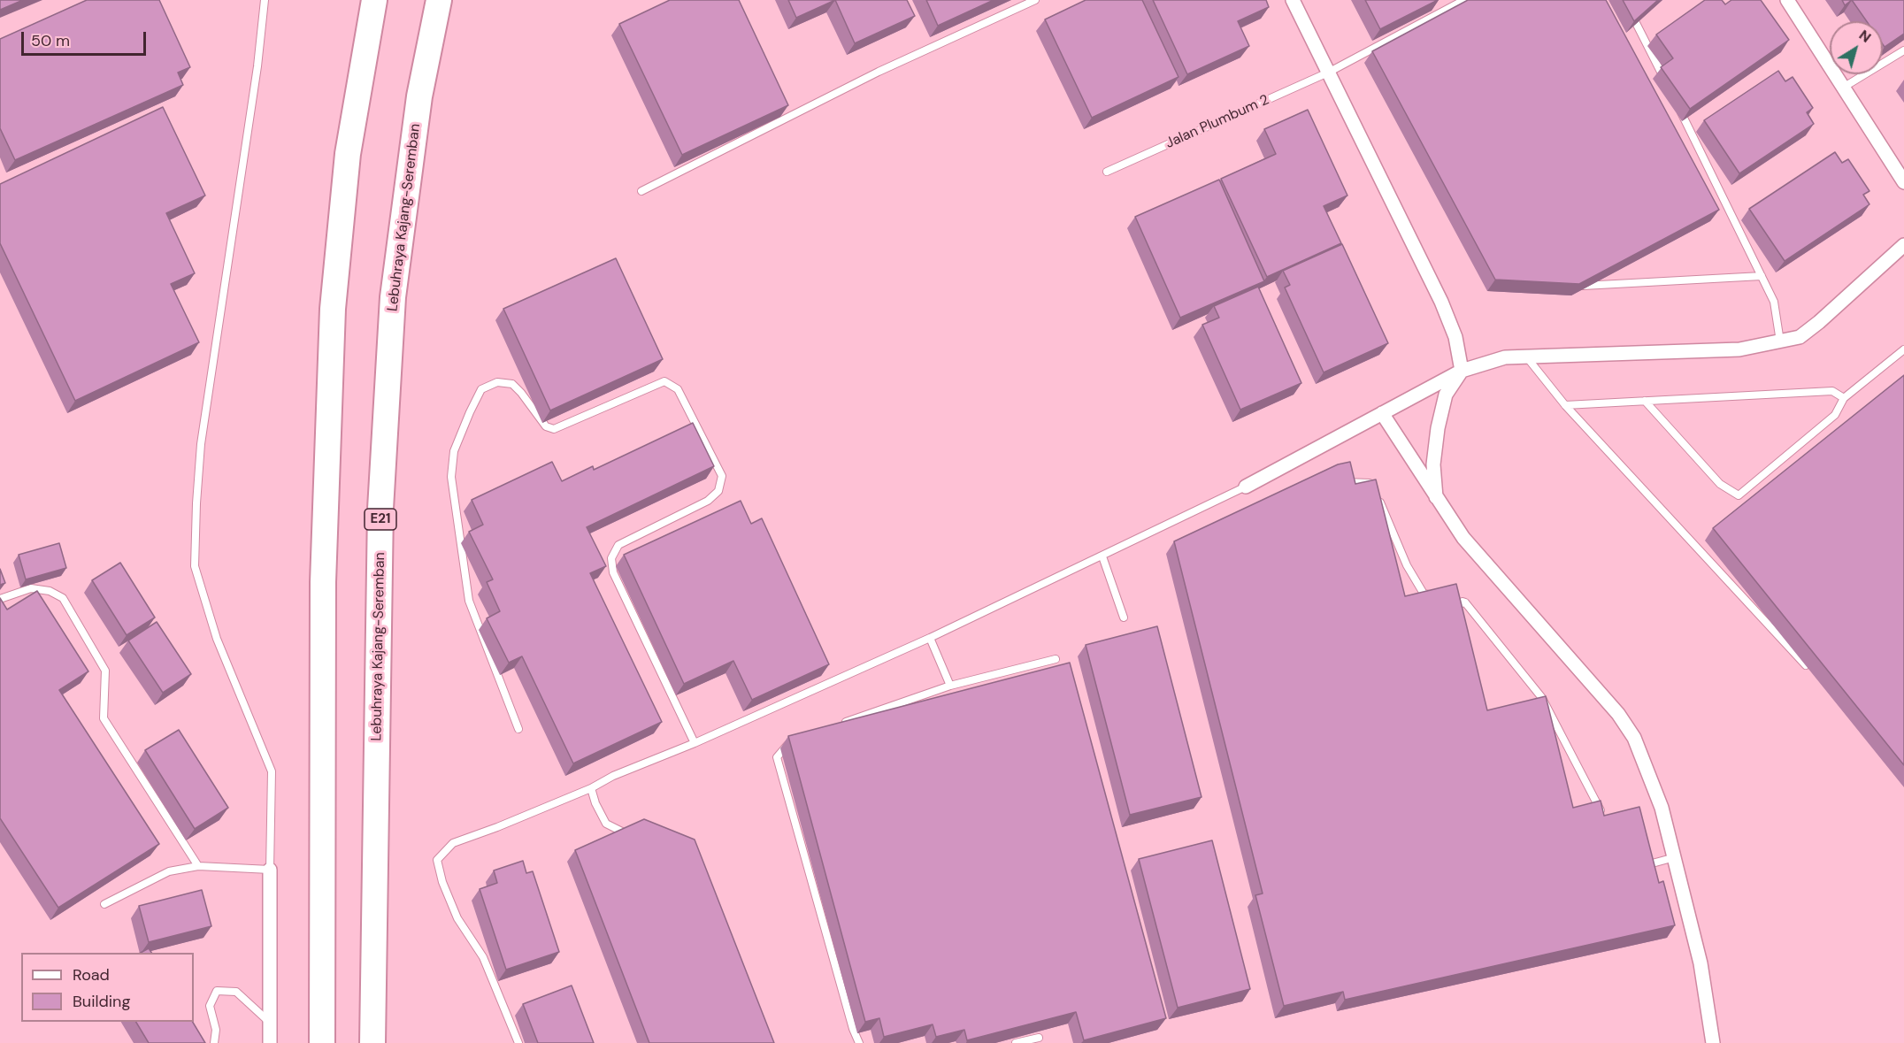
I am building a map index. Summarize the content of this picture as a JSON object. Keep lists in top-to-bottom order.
{
  "streets": {
    "highway": ["Lebuhraya Kajang-Seremban", "E21"],
    "lane": ["Jalan Plumbum 2"]
  },
  "legend": ["Road", "Building"],
  "scale_bar": "50 m",
  "north": "top right"
}
